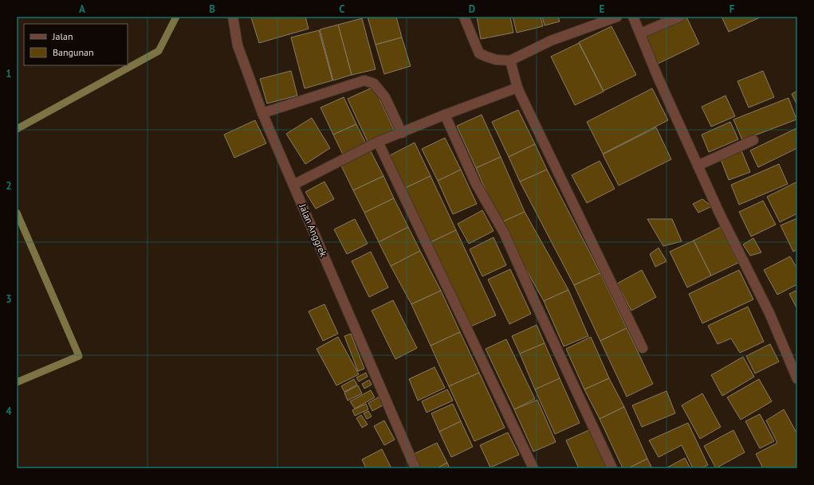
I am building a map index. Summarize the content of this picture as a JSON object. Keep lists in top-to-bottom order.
{
  "streets": {
    "street": ["Jalan Anggrek"]
  },
  "legend": ["Jalan", "Bangunan"],
  "grid": {
    "columns": [
      "A",
      "B",
      "C",
      "D",
      "E",
      "F"
    ],
    "rows": [
      "1",
      "2",
      "3",
      "4"
    ]
  }
}
